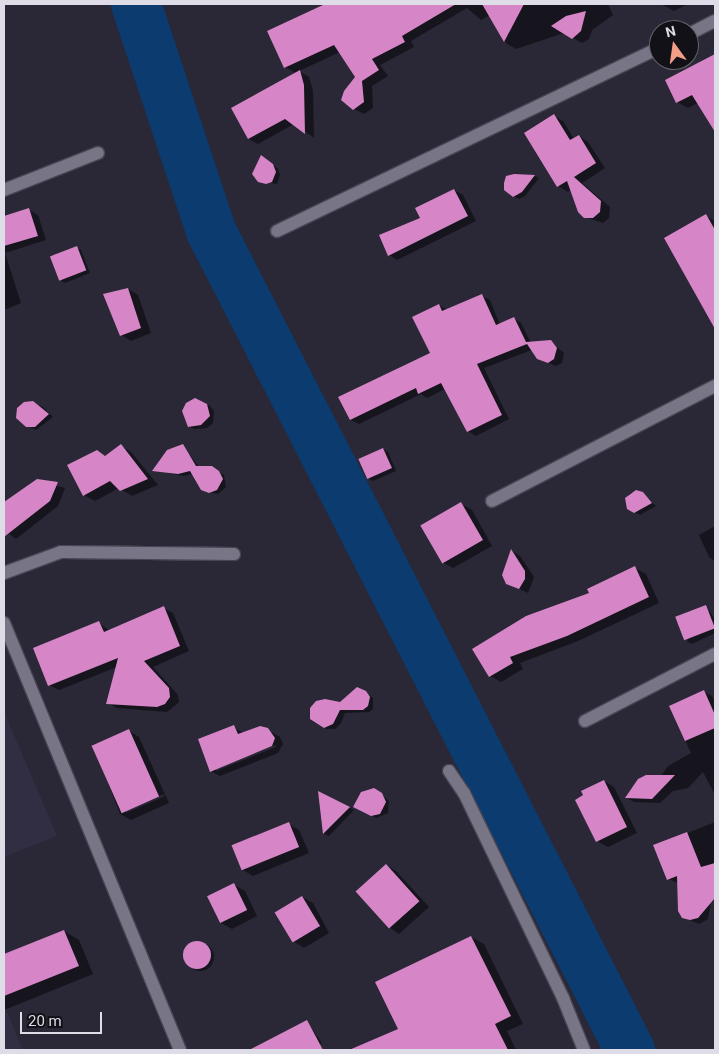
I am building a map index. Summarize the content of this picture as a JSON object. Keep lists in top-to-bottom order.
{
  "scale_bar": "20 m",
  "north": "top"
}
